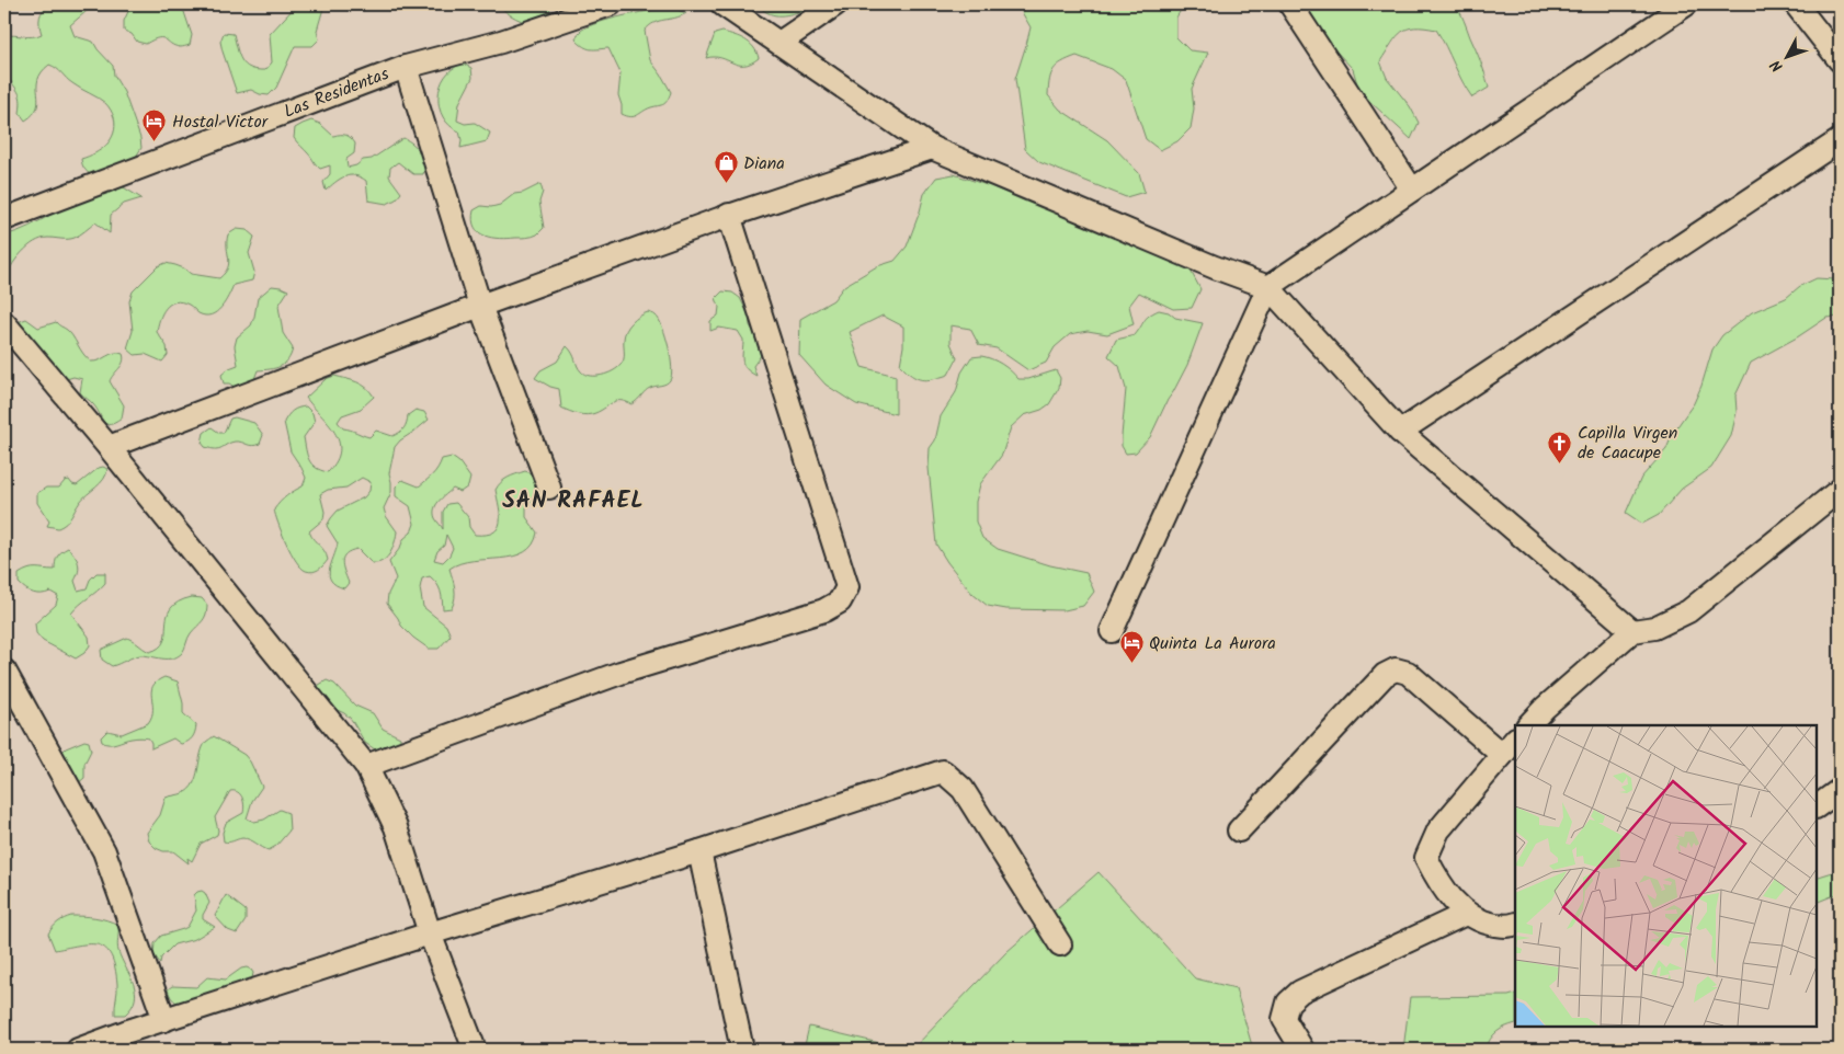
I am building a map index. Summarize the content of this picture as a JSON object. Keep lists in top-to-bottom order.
{
  "streets": {
    "street": ["Las Residentas"]
  },
  "districts": ["SAN RAFAEL"],
  "places": {
    "hotel": ["Hostal Victor", "Quinta La Aurora"],
    "shop": ["Diana"],
    "church": ["Capilla Virgen de Caacupe"]
  },
  "north": "bottom left"
}
